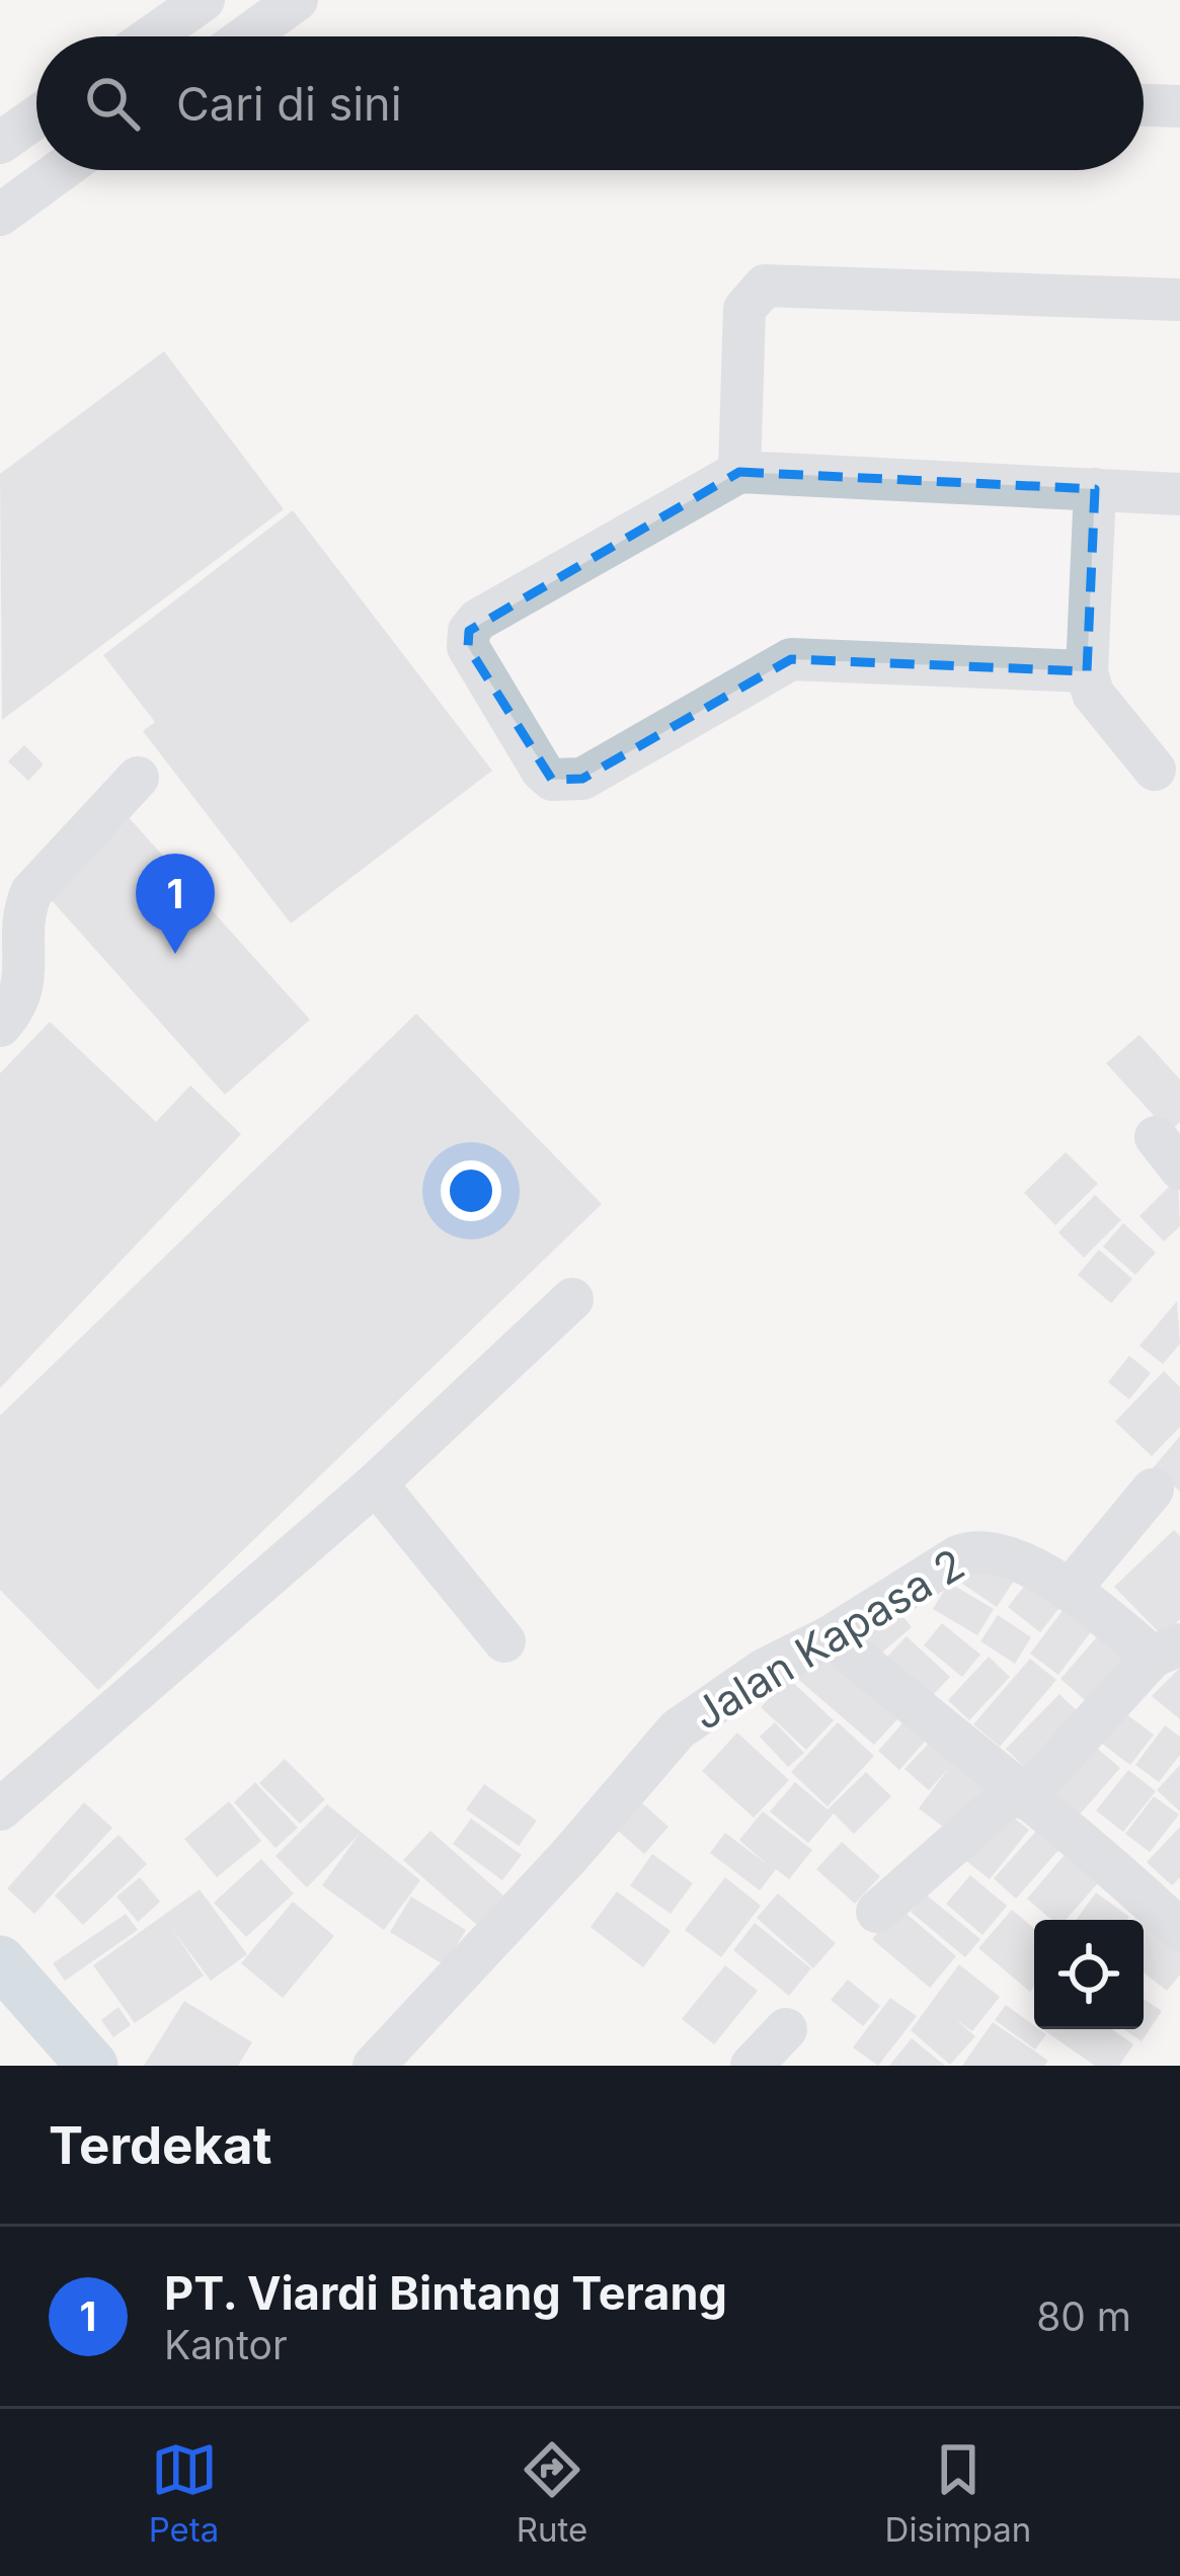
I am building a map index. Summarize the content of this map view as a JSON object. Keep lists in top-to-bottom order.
{
  "streets": {
    "street": ["Jalan Kapasa 2"]
  },
  "page": {
    "search": "Cari di sini",
    "pins": "1",
    "heading": "Terdekat",
    "list": [
      {
        "mark": "1",
        "name": "PT. Viardi Bintang Terang",
        "note": "Kantor",
        "value": "80 m"
      }
    ],
    "nav": ["Peta", "Rute", "Disimpan"]
  }
}
